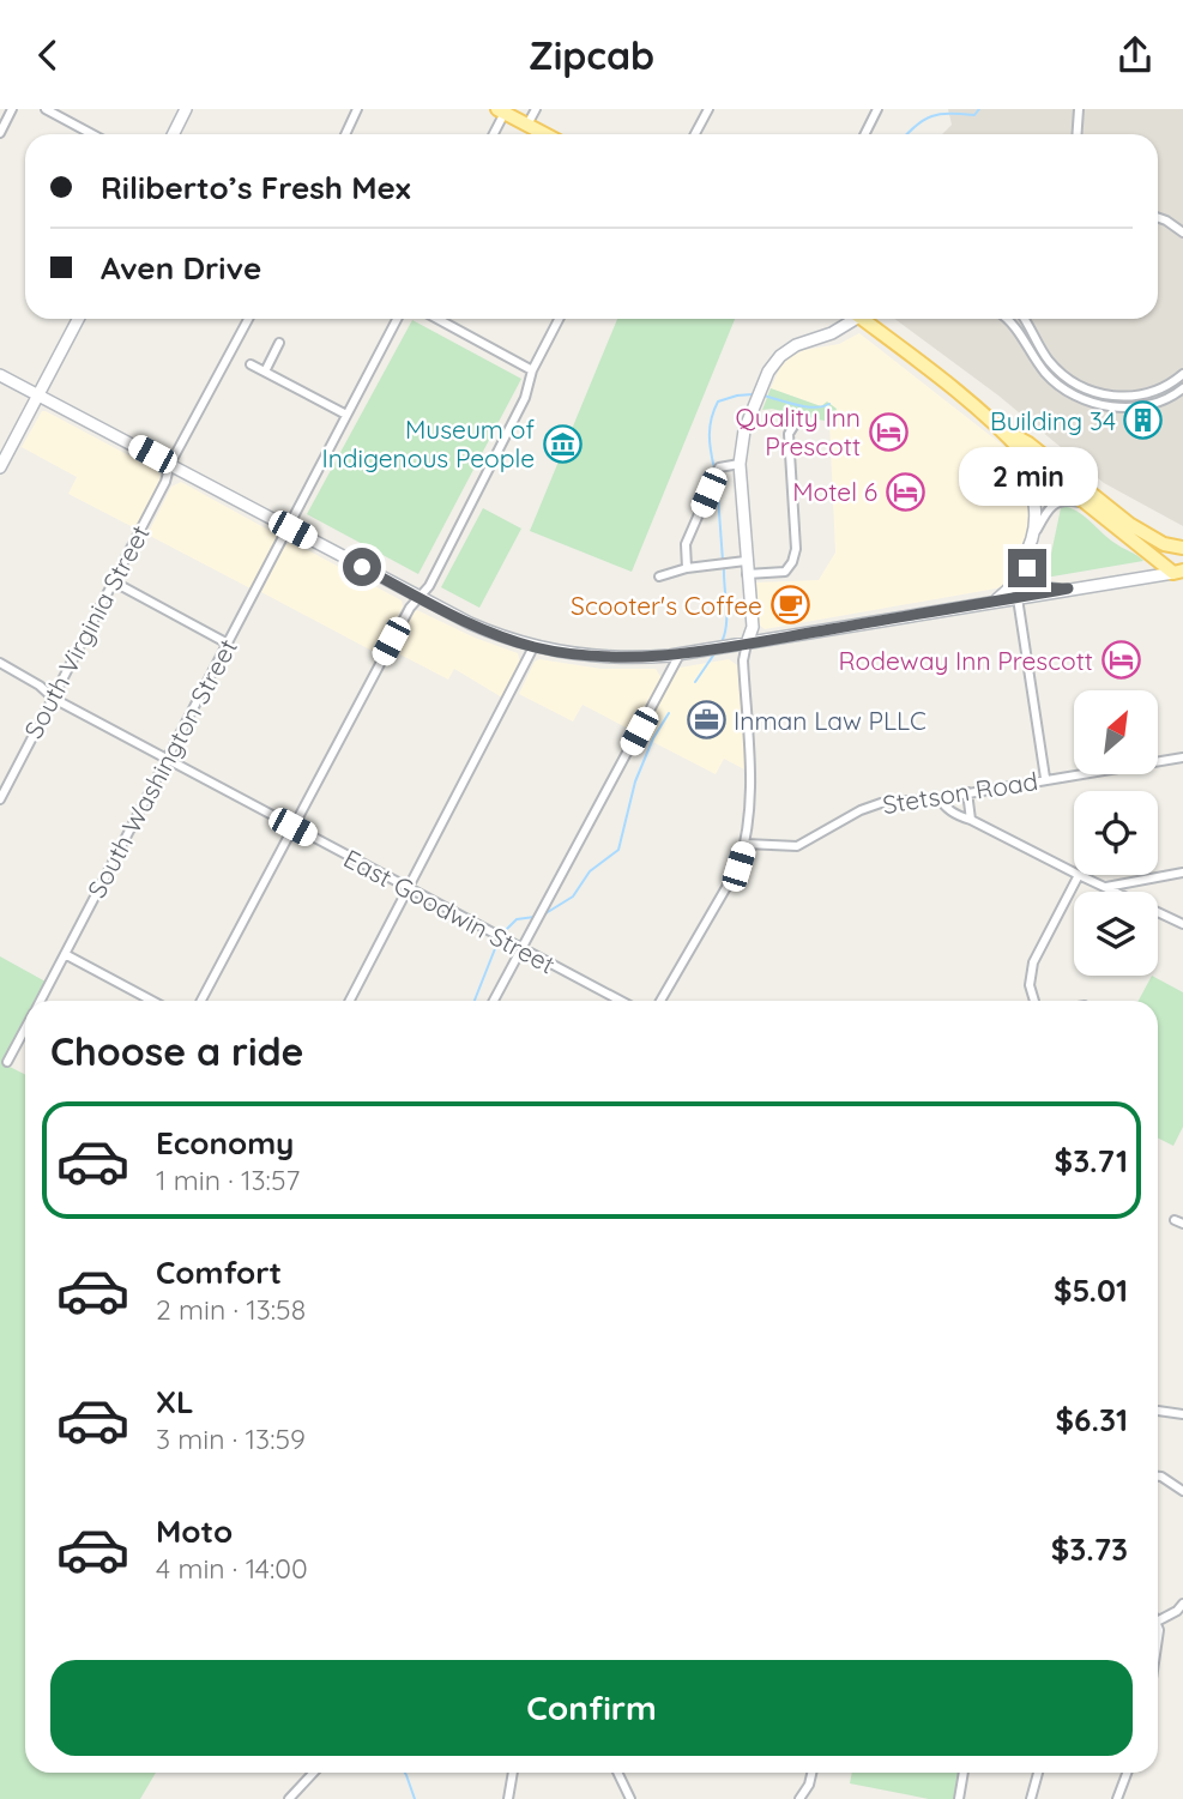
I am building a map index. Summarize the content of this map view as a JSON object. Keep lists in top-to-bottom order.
{
  "streets": {
    "street": [
      "South Virginia Street",
      "South Washington Street",
      "Stetson Road",
      "East Goodwin Street"
    ]
  },
  "crossings": [
    ["South Virginia Street", "East Goodwin Street"],
    ["South Washington Street", "East Goodwin Street"]
  ],
  "places": {
    "building": ["Building 34"],
    "hotel": ["Quality Inn Prescott", "Motel 6", "Rodeway Inn Prescott"],
    "museum": ["Museum of Indigenous People"],
    "cafe": ["Scooter's Coffee"],
    "office": ["Inman Law PLLC"]
  },
  "north": "top right",
  "page": {
    "header": "Zipcab",
    "banner": ["Riliberto’s Fresh Mex", "Aven Drive"],
    "bubble": "2 min",
    "heading": "Choose a ride",
    "list": [
      {
        "name": "Economy",
        "note": "1 min · 13:57",
        "value": "$3.71"
      },
      {
        "name": "Comfort",
        "note": "2 min · 13:58",
        "value": "$5.01"
      },
      {
        "name": "XL",
        "note": "3 min · 13:59",
        "value": "$6.31"
      },
      {
        "name": "Moto",
        "note": "4 min · 14:00",
        "value": "$3.73"
      }
    ],
    "buttons": "Confirm"
  }
}
